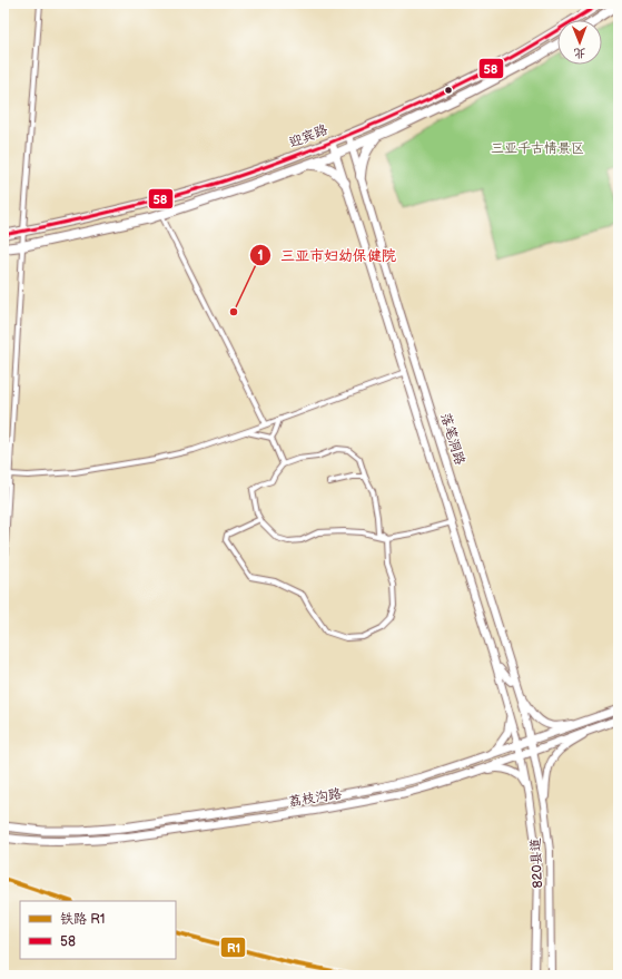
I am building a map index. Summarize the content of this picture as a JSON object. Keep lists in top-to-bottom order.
{
  "streets": {
    "highway": ["迎宾路"],
    "main road": ["落笔洞路", "荔枝沟路", "820县道"]
  },
  "crossings": [
    ["迎宾路", "落笔洞路"],
    ["落笔洞路", "荔枝沟路"],
    ["落笔洞路", "820县道"],
    ["荔枝沟路", "820县道"]
  ],
  "parks": ["三亚千古情景区"],
  "places": ["三亚市妇幼保健院"],
  "lines": ["transit line 58", "rail line R1"],
  "legend": ["铁路 R1", "58"],
  "north": "bottom"
}
